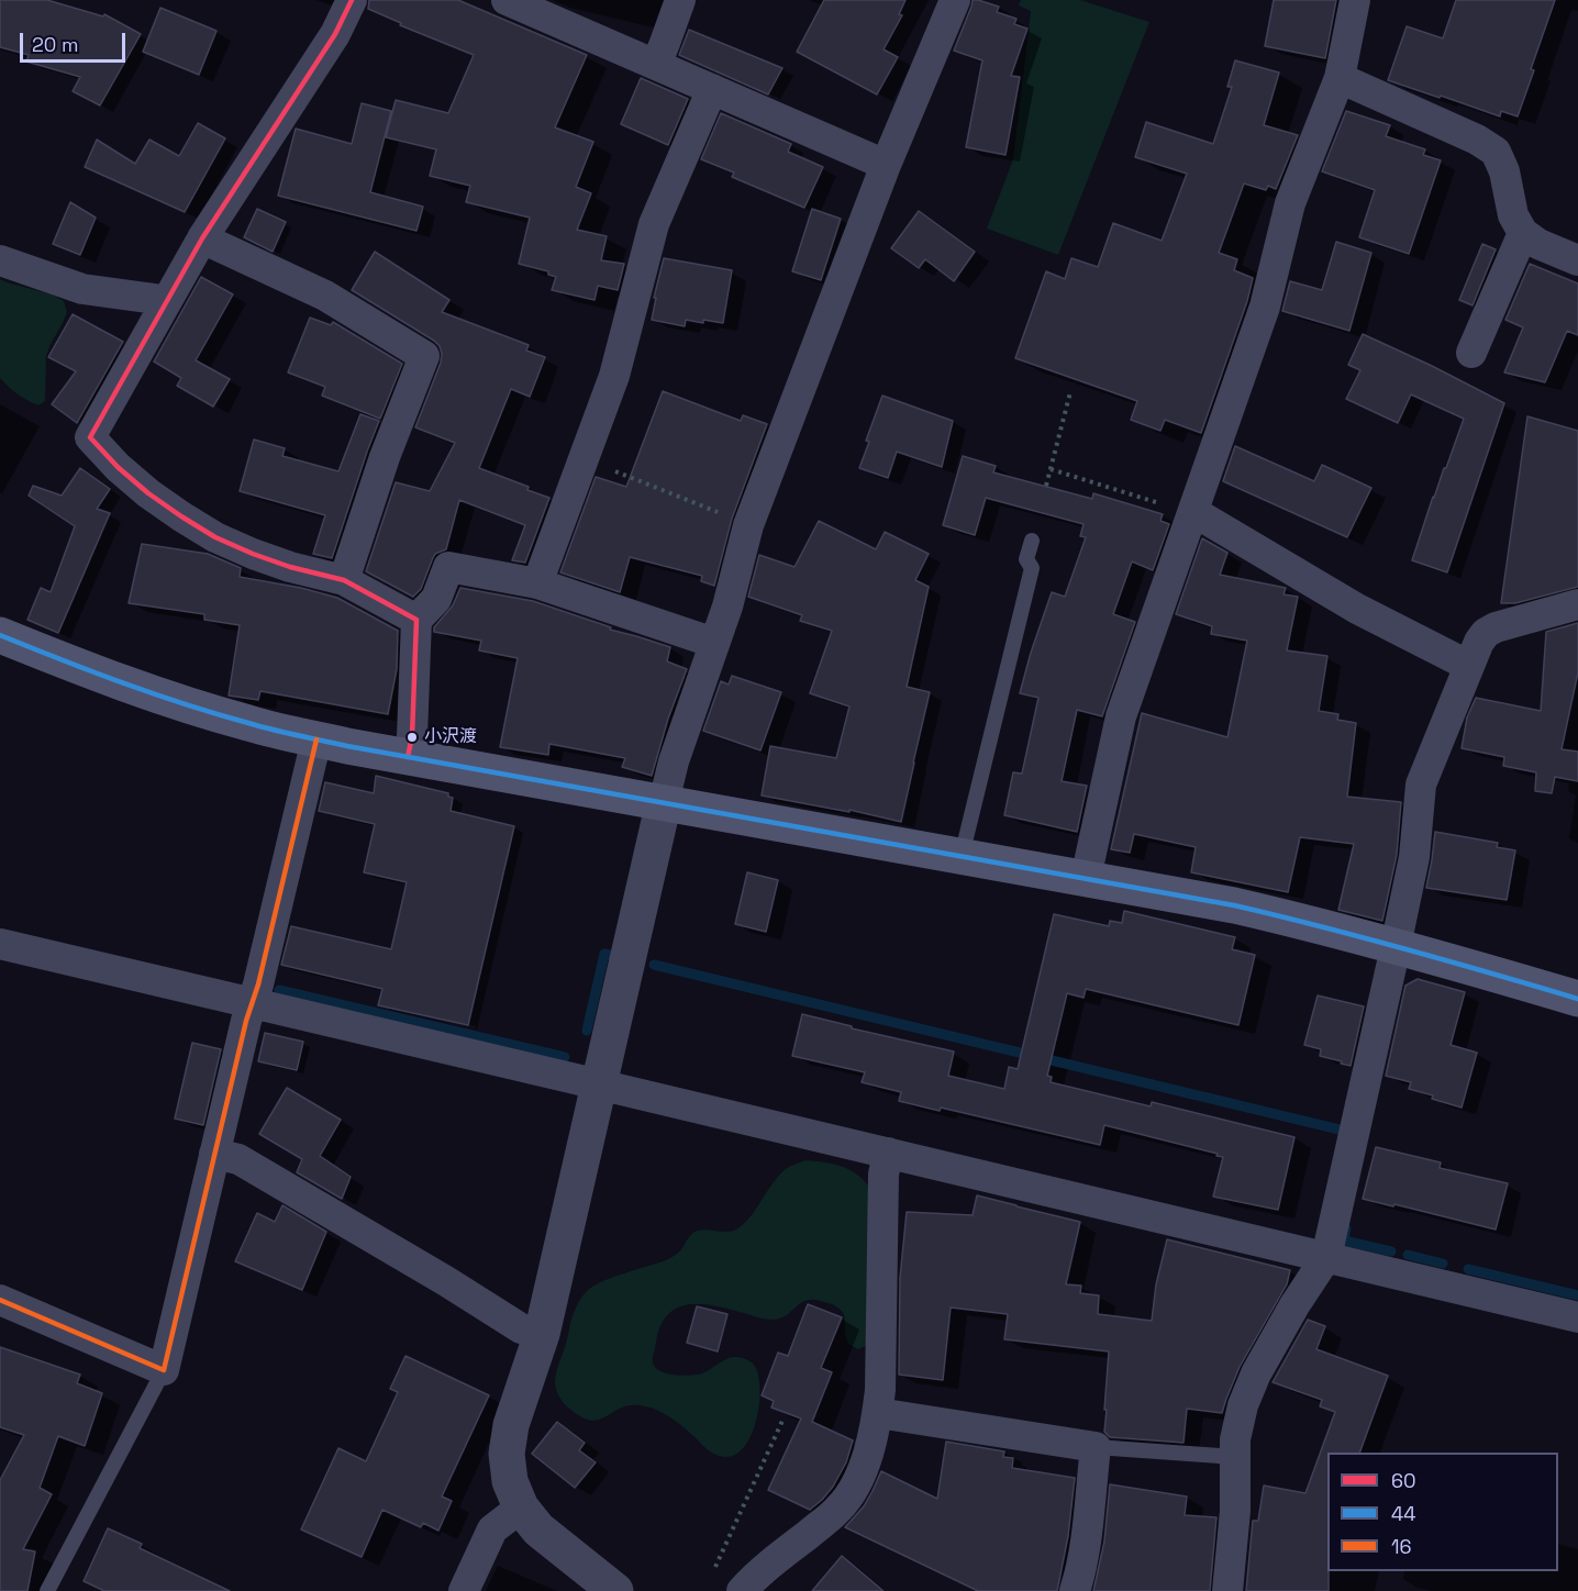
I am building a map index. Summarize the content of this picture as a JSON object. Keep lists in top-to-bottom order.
{
  "places": ["小沢渡"],
  "lines": ["transit line 60", "transit line 44", "transit line 16"],
  "legend": ["60", "44", "16"],
  "scale_bar": "20 m"
}
